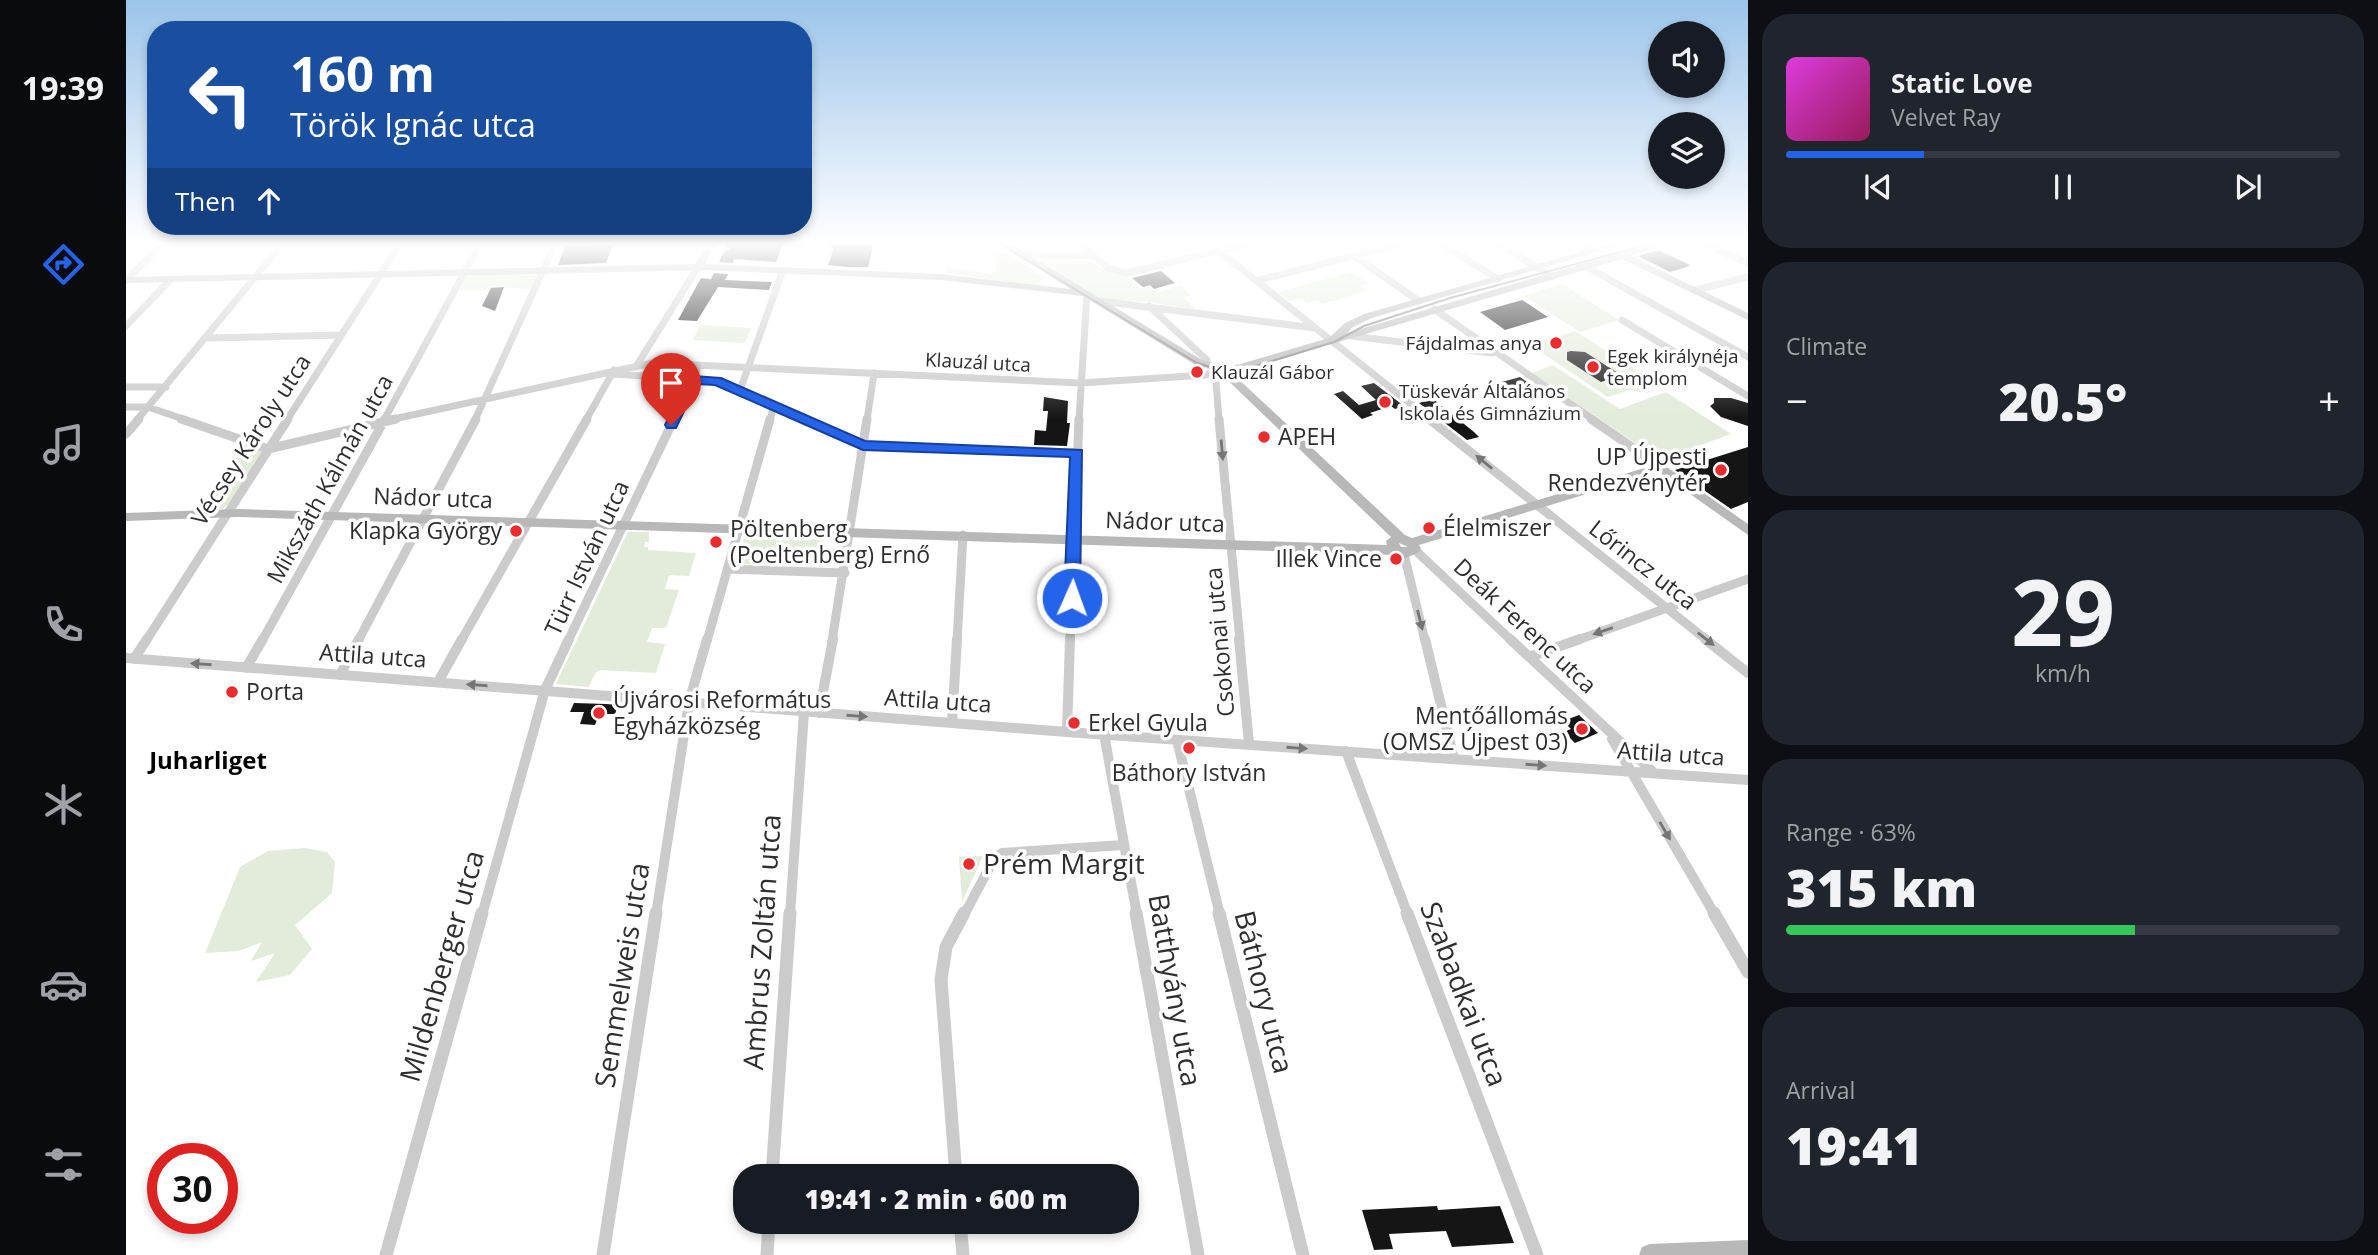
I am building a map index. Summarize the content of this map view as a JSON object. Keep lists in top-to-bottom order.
{
  "streets": {
    "street": [
      "Klauzál utca",
      "Vécsey Károly utca",
      "Mikszáth Kálmán utca",
      "Nádor utca",
      "Türr István utca",
      "Lőrincz utca",
      "Deák Ferenc utca",
      "Csokonai utca",
      "Attila utca",
      "Ambrus Zoltán utca",
      "Mildenberger utca",
      "Semmelweis utca",
      "Batthyány utca",
      "Báthory utca",
      "Szabadkai utca"
    ]
  },
  "crossings": [
    ["Klauzál utca", "Türr István utca"],
    ["Klauzál utca", "Deák Ferenc utca"],
    ["Klauzál utca", "Csokonai utca"],
    ["Vécsey Károly utca", "Nádor utca"],
    ["Vécsey Károly utca", "Attila utca"],
    ["Mikszáth Kálmán utca", "Nádor utca"],
    ["Mikszáth Kálmán utca", "Attila utca"],
    ["Nádor utca", "Türr István utca"],
    ["Nádor utca", "Lőrincz utca"],
    ["Nádor utca", "Deák Ferenc utca"],
    ["Nádor utca", "Csokonai utca"],
    ["Nádor utca", "Semmelweis utca"],
    ["Türr István utca", "Attila utca"],
    ["Türr István utca", "Mildenberger utca"],
    ["Deák Ferenc utca", "Csokonai utca"],
    ["Deák Ferenc utca", "Attila utca"],
    ["Csokonai utca", "Attila utca"],
    ["Attila utca", "Ambrus Zoltán utca"],
    ["Attila utca", "Mildenberger utca"],
    ["Attila utca", "Semmelweis utca"],
    ["Attila utca", "Batthyány utca"],
    ["Attila utca", "Báthory utca"],
    ["Attila utca", "Szabadkai utca"]
  ],
  "one_way": ["Csokonai utca"],
  "districts": ["Juharliget"],
  "places": [
    "Fájdalmas anya",
    "Egek királynéja templom",
    "Klauzál Gábor",
    "Tüskevár Általános Iskola és Gimnázium",
    "APEH",
    "UP Újpesti Rendezvénytér",
    "Élelmiszer",
    "Klapka György",
    "Pöltenberg (Poeltenberg) Ernő",
    "Illek Vince",
    "Porta",
    "Újvárosi Református Egyházközség",
    "Erkel Gyula",
    "Mentőállomás (OMSZ Újpest 03)",
    "Báthory István",
    "Prém Margit"
  ],
  "page": {
    "tabs": "19:39",
    "turn": ["160 m", "Török Ignác utca"],
    "song": ["Static Love", "Velvet Ray"],
    "then": "Then",
    "tile": [
      "Climate",
      ["29", "km/h"],
      ["Range · 63%", "315 km"],
      ["Arrival", "19:41"]
    ],
    "heat": ["−", "20.5°", "+"],
    "limit": "30",
    "trip": "19:41 · 2 min · 600 m"
  }
}
